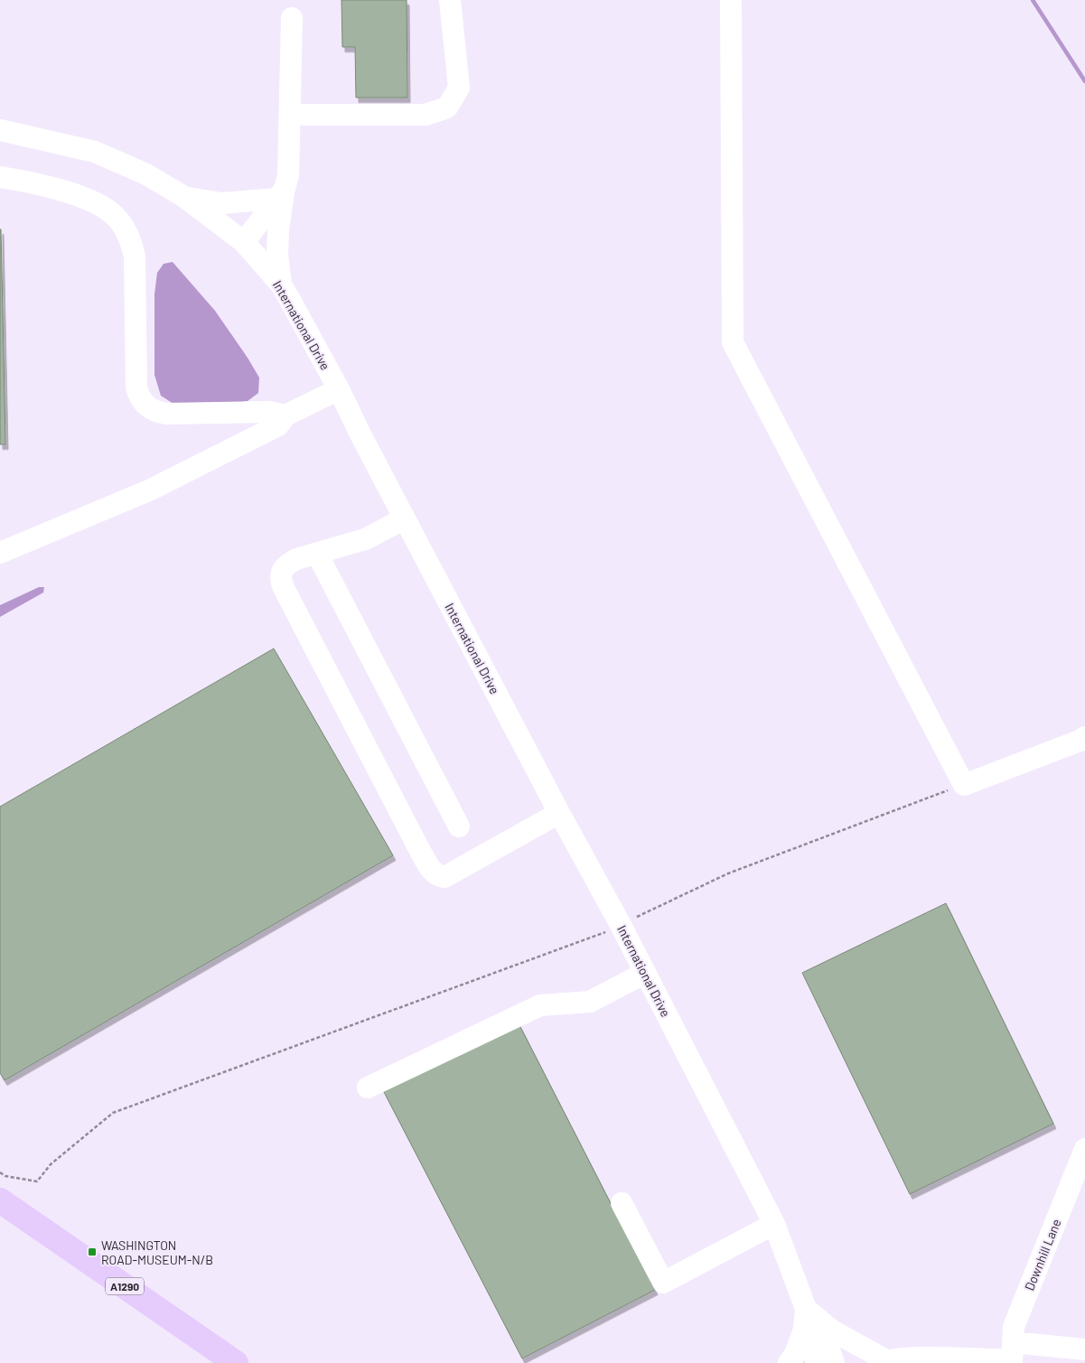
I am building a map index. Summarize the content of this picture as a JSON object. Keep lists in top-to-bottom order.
{
  "streets": {
    "main road": ["A1290"],
    "street": ["International Drive", "Downhill Lane"]
  },
  "crossings": [
    ["International Drive", "Downhill Lane"]
  ],
  "places": {
    "transit": ["WASHINGTON ROAD-MUSEUM-N/B"]
  }
}
